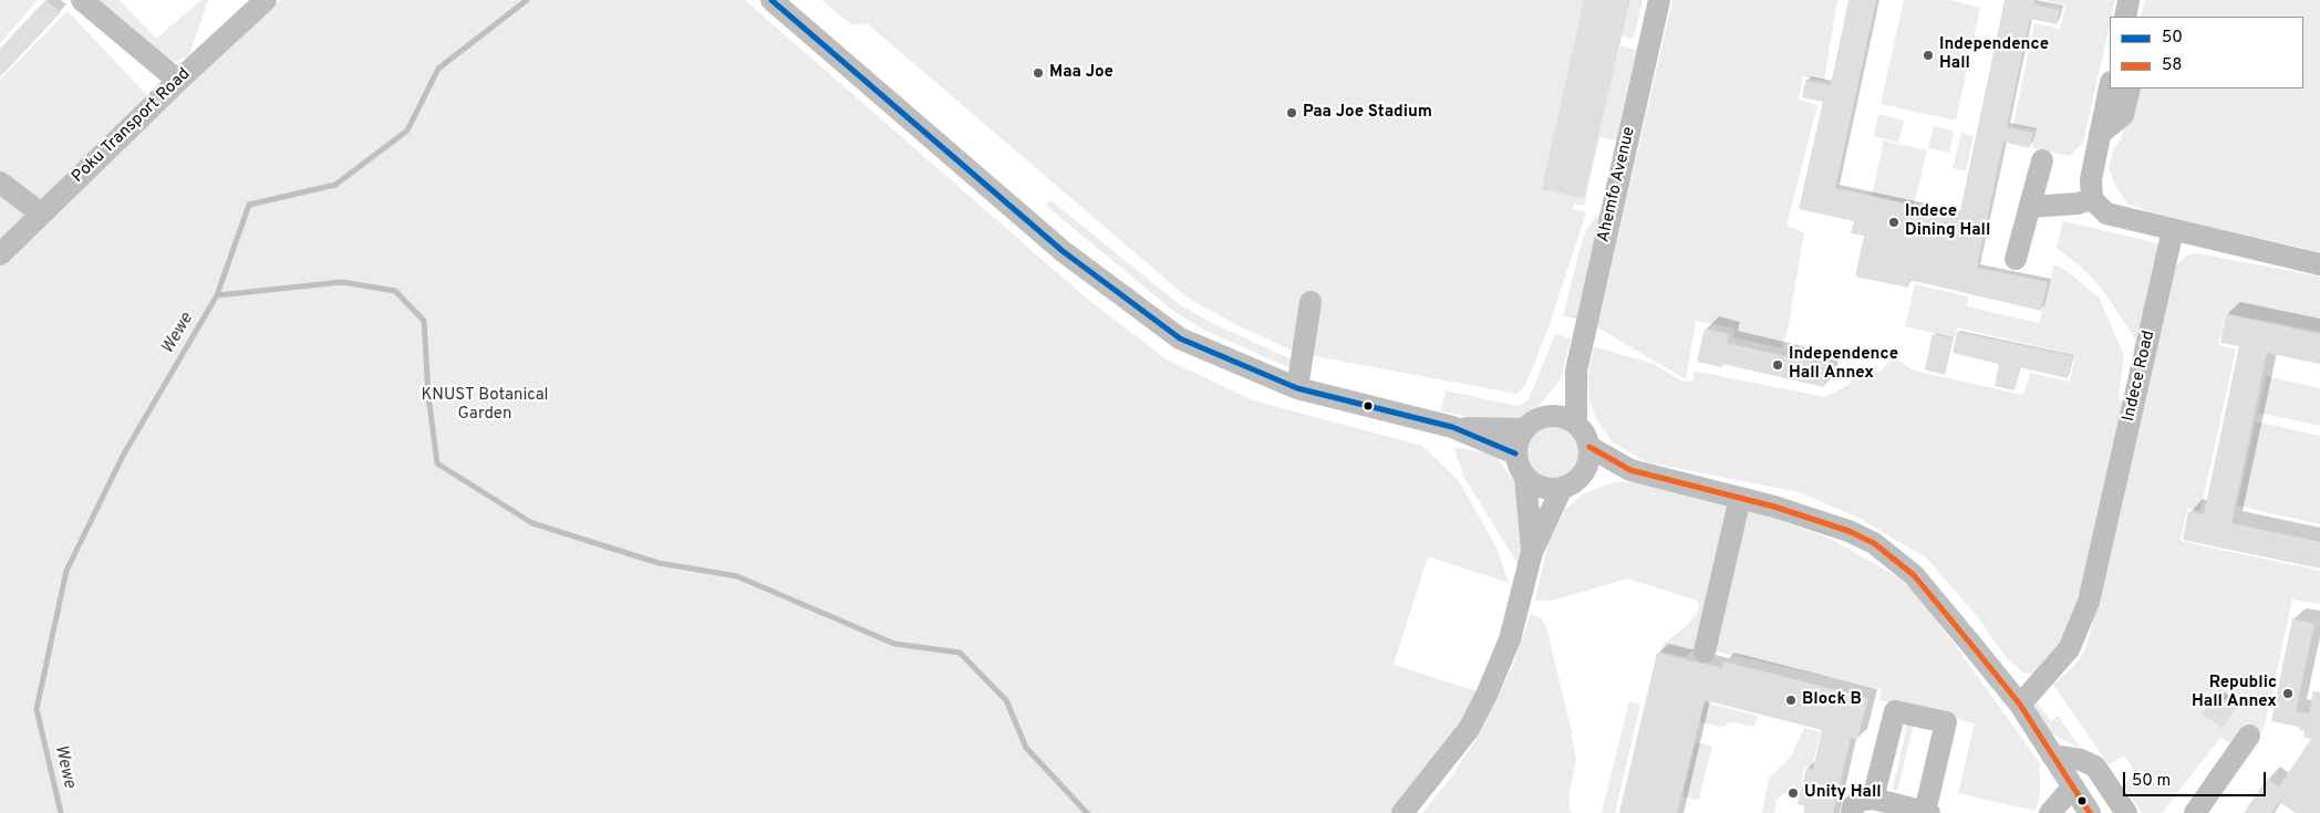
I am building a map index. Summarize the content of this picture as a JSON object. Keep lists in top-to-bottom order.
{
  "streets": {
    "street": ["Poku Transport Road", "Ahemfo Avenue", "Indece Road"]
  },
  "water": ["Wewe"],
  "parks": ["KNUST Botanical Garden"],
  "places": [
    "Independence Hall",
    "Maa Joe",
    "Paa Joe Stadium",
    "Indece Dining Hall",
    "Independence Hall Annex",
    "Republic Hall Annex",
    "Block B",
    "Unity Hall"
  ],
  "lines": ["transit line 50", "transit line 58"],
  "legend": ["50", "58"],
  "scale_bar": "50 m"
}
